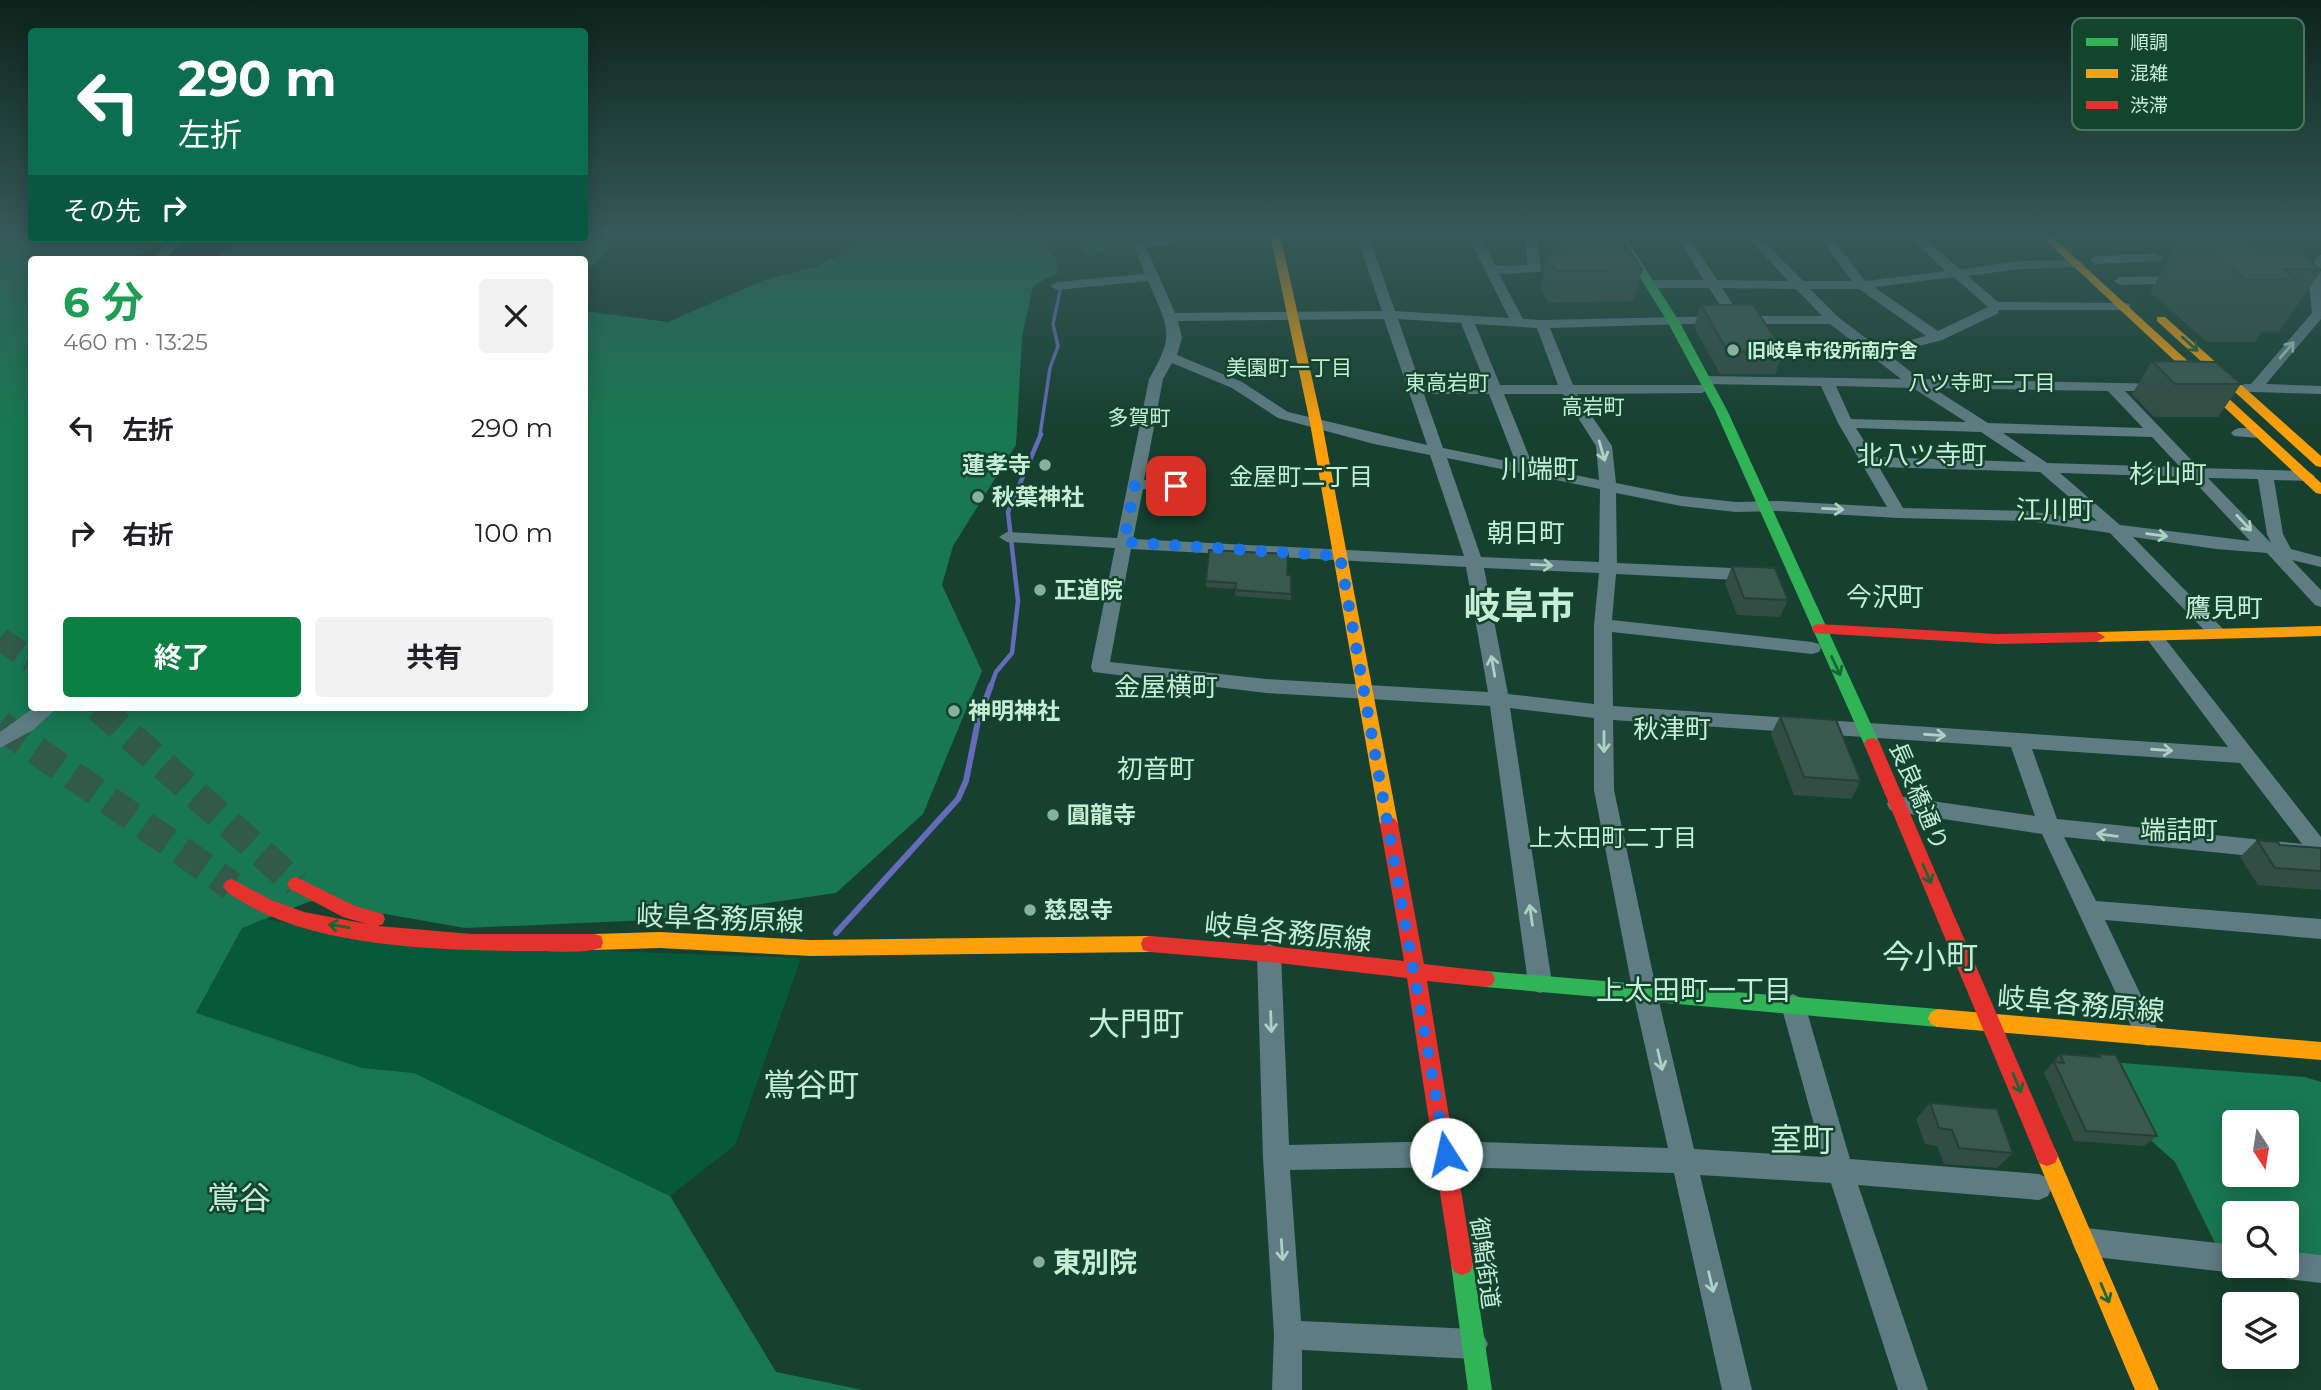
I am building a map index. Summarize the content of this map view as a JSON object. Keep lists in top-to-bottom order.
{
  "streets": {
    "main road": ["長良橋通り", "岐阜各務原線", "御鮨街道"]
  },
  "crossings": [
    ["長良橋通り", "岐阜各務原線"],
    ["岐阜各務原線", "御鮨街道"]
  ],
  "one_way": ["長良橋通り"],
  "districts": [
    "美園町一丁目",
    "東高岩町",
    "八ツ寺町一丁目",
    "高岩町",
    "多賀町",
    "北八ツ寺町",
    "川端町",
    "杉山町",
    "金屋町二丁目",
    "江川町",
    "朝日町",
    "今沢町",
    "岐阜市",
    "鷹見町",
    "金屋横町",
    "秋津町",
    "初音町",
    "端詰町",
    "上太田町二丁目",
    "今小町",
    "上太田町一丁目",
    "大門町",
    "鴬谷町",
    "室町",
    "鴬谷"
  ],
  "places": [
    "旧岐阜市役所南庁舎",
    "蓮孝寺",
    "秋葉神社",
    "正道院",
    "神明神社",
    "圓龍寺",
    "慈恩寺",
    "東別院"
  ],
  "legend": ["順調", "混雑", "渋滞"],
  "north": "bottom",
  "page": {
    "turn": ["290 m", "左折"],
    "then": "その先",
    "heading": ["6 分", "460 m · 13:25"],
    "list": [
      {
        "name": "左折",
        "value": "290 m"
      },
      {
        "name": "右折",
        "value": "100 m"
      }
    ],
    "buttons": ["終了", "共有"]
  }
}
